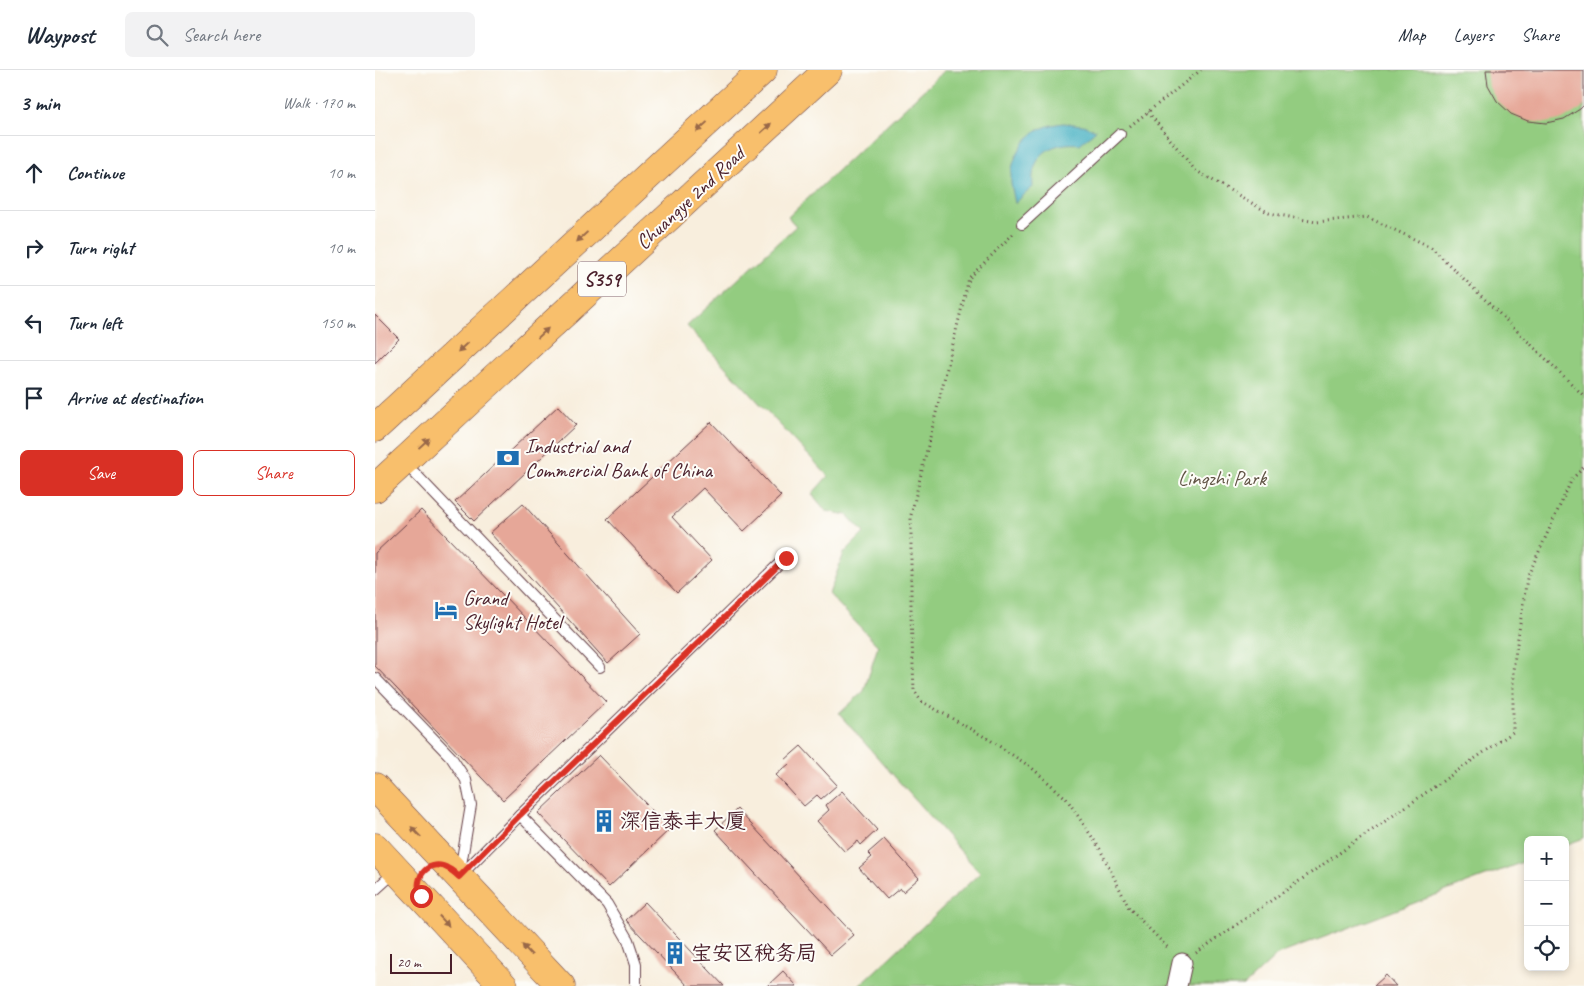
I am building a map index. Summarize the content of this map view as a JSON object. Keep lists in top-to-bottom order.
{
  "streets": {
    "main road": ["Chuangye 2nd Road", "S359"]
  },
  "parks": ["Lingzhi Park"],
  "places": {
    "bank": ["Industrial and Commercial Bank of China"],
    "hotel": ["Grand Skylight Hotel"],
    "building": ["深信泰丰大厦", "宝安区税务局"]
  },
  "scale_bar": "20 m",
  "page": {
    "header": "Waypost",
    "search": "Search here",
    "nav": ["Map", "Layers", "Share"],
    "heading": ["3 min", "Walk · 170 m"],
    "list": [
      ["Continue", "10 m"],
      ["Turn right", "10 m"],
      ["Turn left", "150 m"],
      "Arrive at destination"
    ],
    "buttons": ["Save", "Share"],
    "map_buttons": ["+", "−"],
    "scale": "20 m"
  }
}
